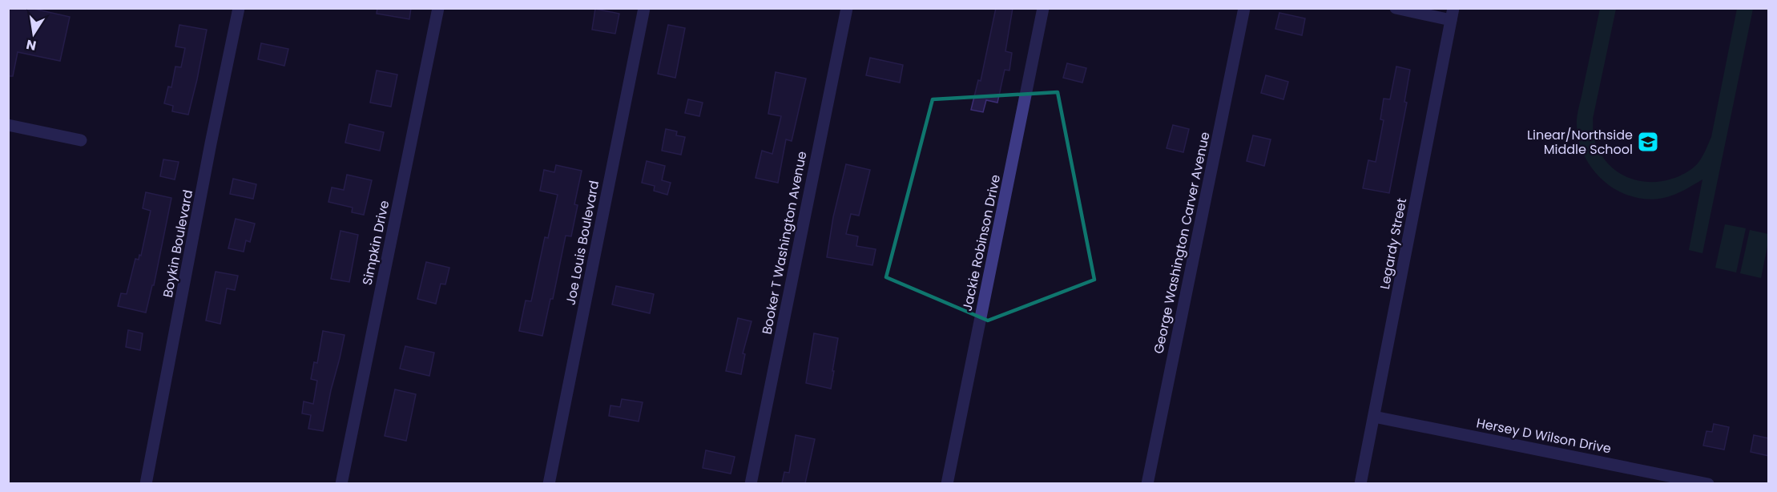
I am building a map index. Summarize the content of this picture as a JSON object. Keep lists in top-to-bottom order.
{
  "streets": {
    "street": [
      "Simpkin Drive",
      "Joe Louis Boulevard",
      "Booker T Washington Avenue",
      "Jackie Robinson Drive",
      "George Washington Carver Avenue",
      "Boykin Boulevard",
      "Legardy Street",
      "Hersey D Wilson Drive"
    ]
  },
  "crossings": [
    ["Legardy Street", "Hersey D Wilson Drive"]
  ],
  "places": {
    "school or university": ["Linear/Northside Middle School"]
  },
  "north": "bottom"
}
